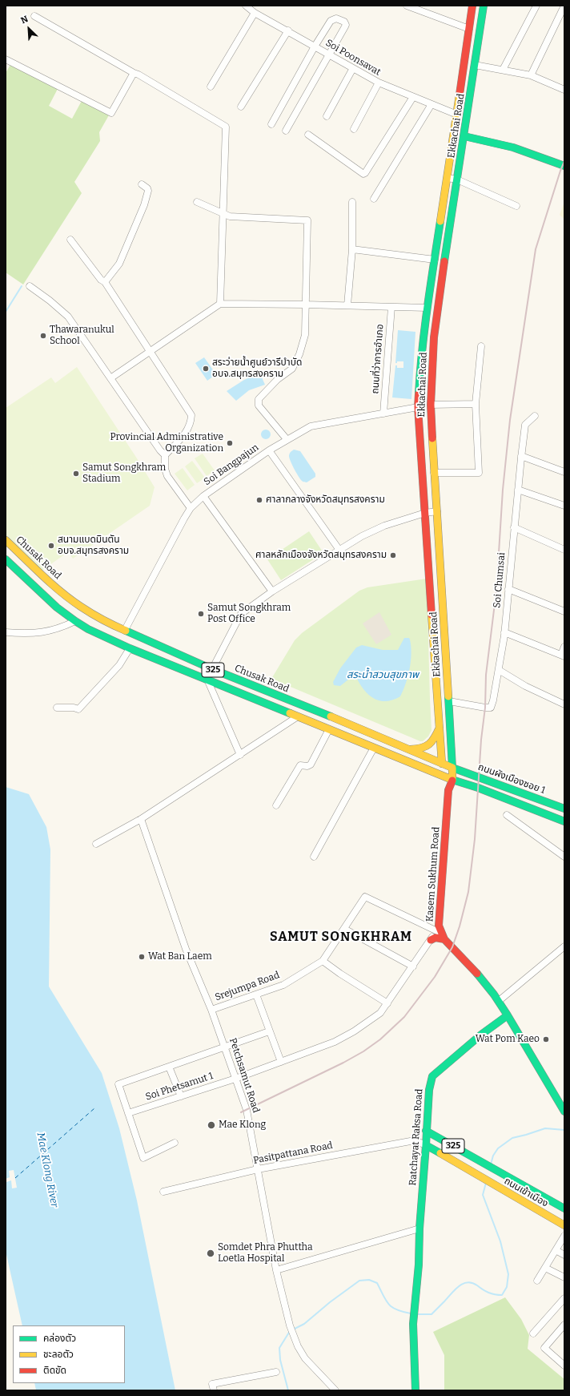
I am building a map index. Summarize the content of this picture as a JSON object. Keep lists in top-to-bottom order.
{
  "streets": {
    "main road": [
      "Ekkachai Road",
      "Chusak Road",
      "325",
      "ถนนผังเมืองซอย 1",
      "Kasem Sukhum Road",
      "Ratchayat Raksa Road",
      "ถนนเข้าเมือง"
    ],
    "street": [
      "Soi Poonsavat",
      "ถนนที่ว่าการอำเภอ",
      "Soi Bangpajun",
      "Soi Chumsai",
      "Srejumpa Road",
      "Petchsamut Road",
      "Soi Phetsamut 1",
      "Pasitpattana Road"
    ]
  },
  "crossings": [
    ["Soi Poonsavat", "Ekkachai Road"],
    ["Ekkachai Road", "Soi Bangpajun"],
    ["Ekkachai Road", "Chusak Road"],
    ["Ekkachai Road", "Soi Chumsai"],
    ["Ekkachai Road", "325"],
    ["Ekkachai Road", "ถนนผังเมืองซอย 1"],
    ["Ekkachai Road", "Kasem Sukhum Road"],
    ["ถนนที่ว่าการอำเภอ", "Soi Bangpajun"],
    ["Soi Bangpajun", "Chusak Road"],
    ["Chusak Road", "ถนนผังเมืองซอย 1"],
    ["325", "ถนนผังเมืองซอย 1"],
    ["325", "Kasem Sukhum Road"],
    ["ถนนผังเมืองซอย 1", "Kasem Sukhum Road"],
    ["Kasem Sukhum Road", "Srejumpa Road"],
    ["Kasem Sukhum Road", "Petchsamut Road"],
    ["Kasem Sukhum Road", "Soi Phetsamut 1"],
    ["Srejumpa Road", "Petchsamut Road"],
    ["Petchsamut Road", "Soi Phetsamut 1"],
    ["Petchsamut Road", "Pasitpattana Road"],
    ["Ratchayat Raksa Road", "Pasitpattana Road"],
    ["Ratchayat Raksa Road", "ถนนเข้าเมือง"],
    ["Pasitpattana Road", "ถนนเข้าเมือง"]
  ],
  "districts": ["SAMUT SONGKHRAM"],
  "water": ["สระน้ำสวนสุขภาพ", "Mae Klong River"],
  "places": [
    "Thawaranukul School",
    "สระว่ายน้ำศูนย์วารีบำบัด อบจ.สมุทรสงคราม",
    "Provincial Administrative Organization",
    "Samut Songkhram Stadium",
    "ศาลากลางจังหวัดสมุทรสงคราม",
    "สนามแบดมินตัน อบจ.สมุทรสงคราม",
    "ศาลหลักเมืองจังหวัดสมุทรสงคราม",
    "Samut Songkhram Post Office",
    "Wat Ban Laem",
    "Wat Pom Kaeo",
    "Mae Klong",
    "Somdet Phra Phuttha Loetla Hospital"
  ],
  "legend": ["คล่องตัว", "ชะลอตัว", "ติดขัด"],
  "north": "top left"
}
